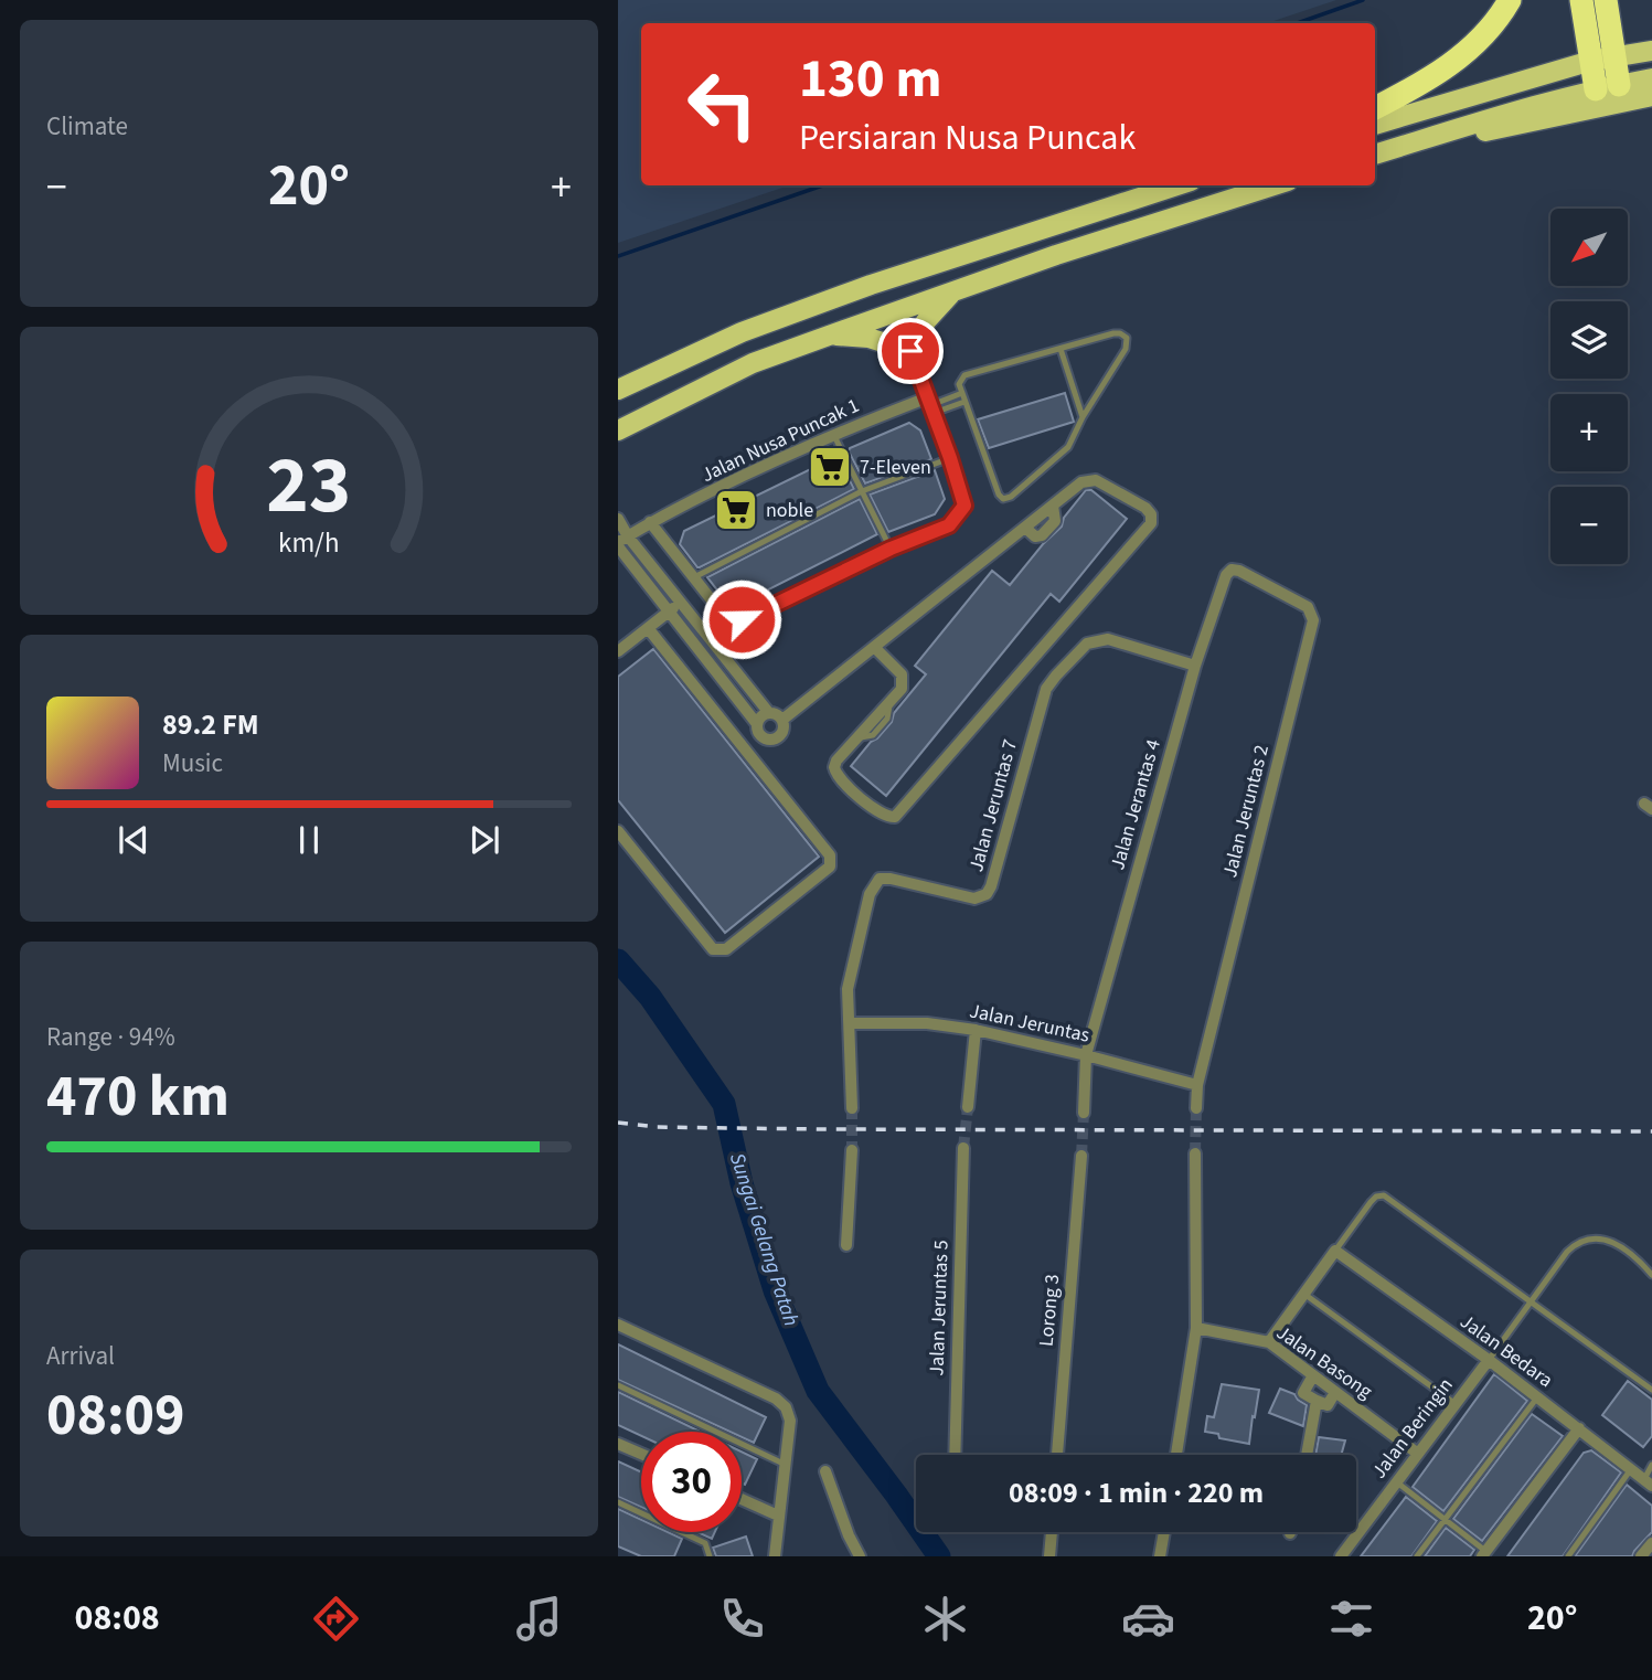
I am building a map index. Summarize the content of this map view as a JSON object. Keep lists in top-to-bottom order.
{
  "streets": {
    "street": [
      "Jalan Nusa Puncak 1",
      "Jalan Jerantas 4",
      "Jalan Jeruntas 7",
      "Jalan Jeruntas 2",
      "Jalan Jeruntas",
      "Jalan Jeruntas 5",
      "Lorong 3",
      "Jalan Bedara",
      "Jalan Basong",
      "Jalan Beringin"
    ]
  },
  "crossings": [
    ["Jalan Jerantas 4", "Jalan Jeruntas 7"],
    ["Jalan Jerantas 4", "Jalan Jeruntas 2"],
    ["Jalan Jerantas 4", "Jalan Jeruntas"],
    ["Jalan Jeruntas 7", "Jalan Jeruntas"],
    ["Jalan Jeruntas 2", "Jalan Jeruntas"],
    ["Jalan Bedara", "Jalan Beringin"],
    ["Jalan Basong", "Jalan Beringin"]
  ],
  "water": ["Sungai Gelang Patah"],
  "places": {
    "supermarket": ["7-Eleven", "noble"]
  },
  "north": "bottom left",
  "page": {
    "tile": [
      "Climate",
      ["Range · 94%", "470 km"],
      ["Arrival", "08:09"]
    ],
    "turn": ["130 m", "Persiaran Nusa Puncak"],
    "heat": ["−", "20°", "+"],
    "map_buttons": ["+", "−"],
    "song": ["89.2 FM", "Music"],
    "limit": "30",
    "trip": "08:09 · 1 min · 220 m",
    "tabs": ["08:08", "20°"],
    "gauge": ["23", "km/h"]
  }
}
